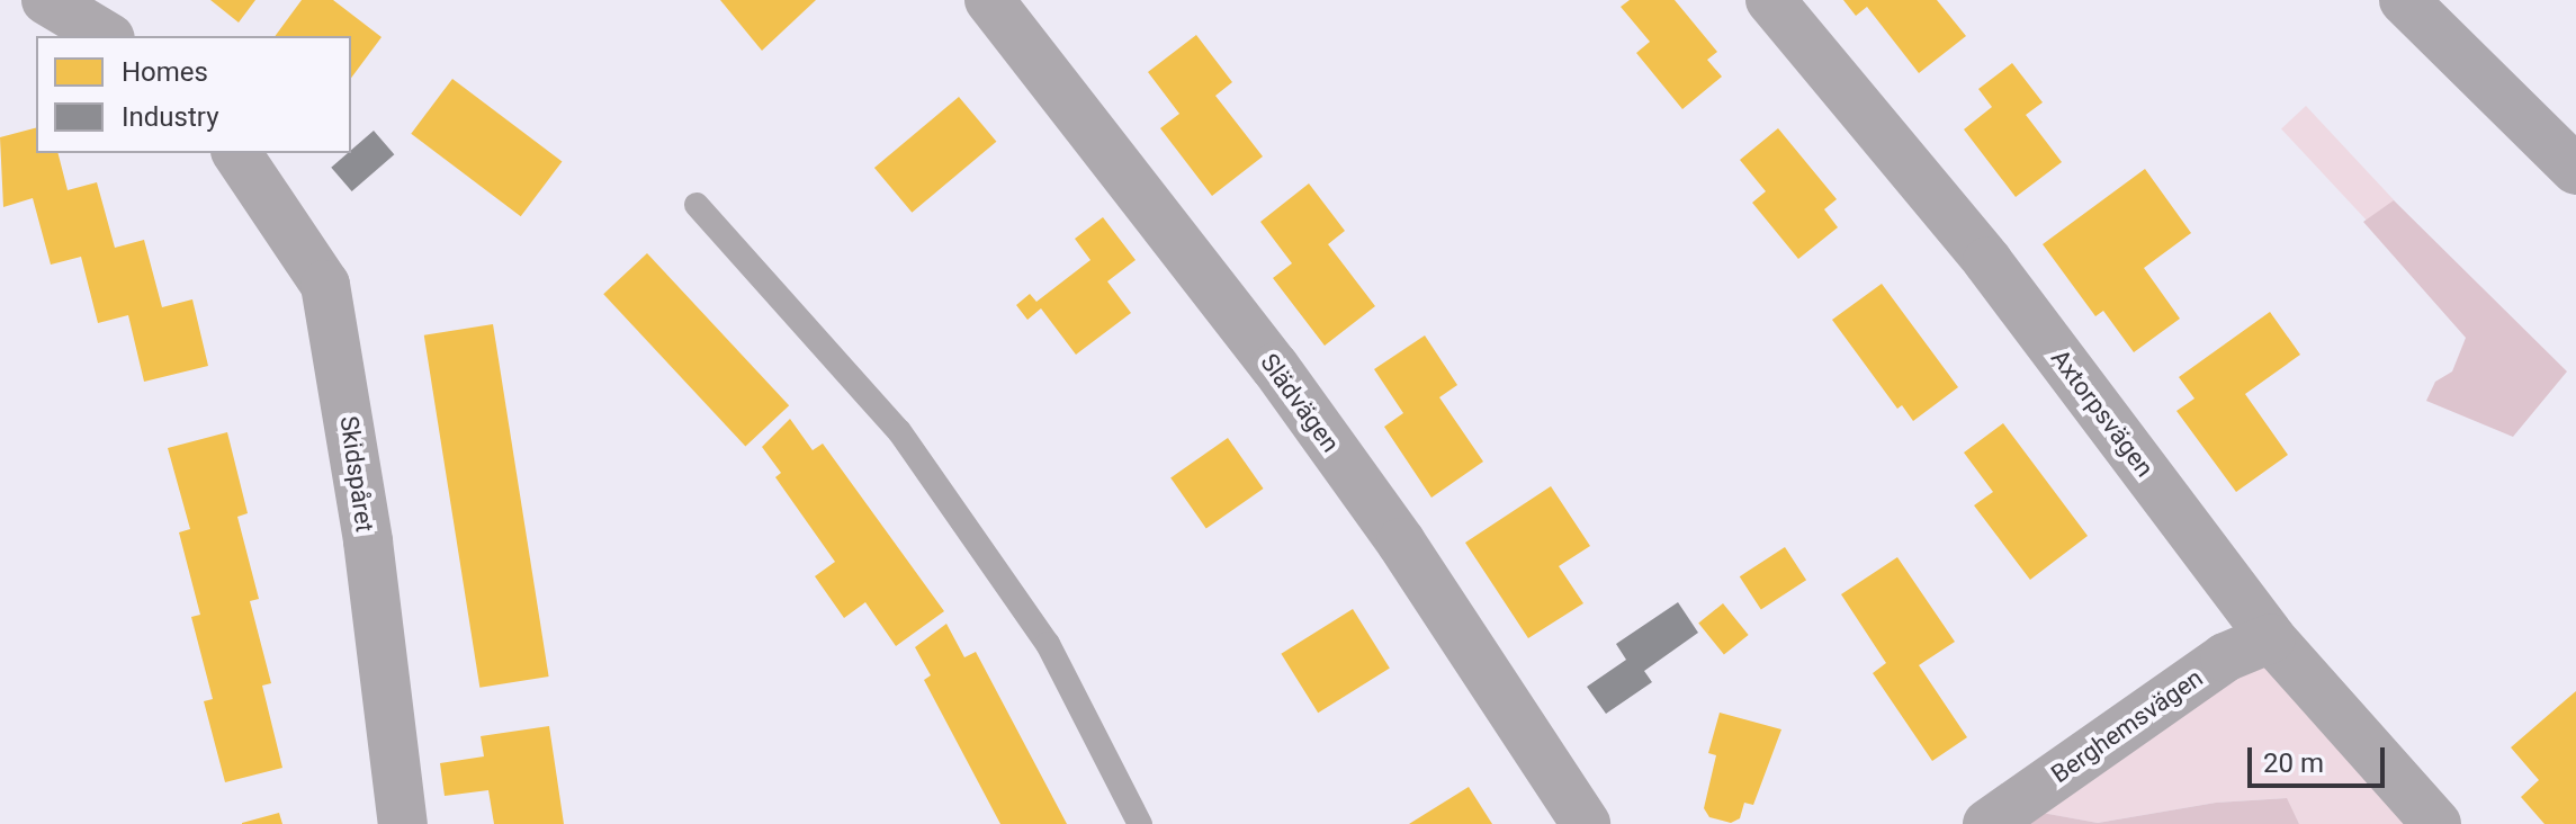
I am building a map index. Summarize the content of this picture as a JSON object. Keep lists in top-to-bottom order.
{
  "streets": {
    "street": [
      "Slädvägen",
      "Axtorpsvägen",
      "Skidspåret",
      "Berghemsvägen"
    ]
  },
  "crossings": [
    ["Axtorpsvägen", "Berghemsvägen"]
  ],
  "legend": ["Homes", "Industry"],
  "scale_bar": "20 m"
}
